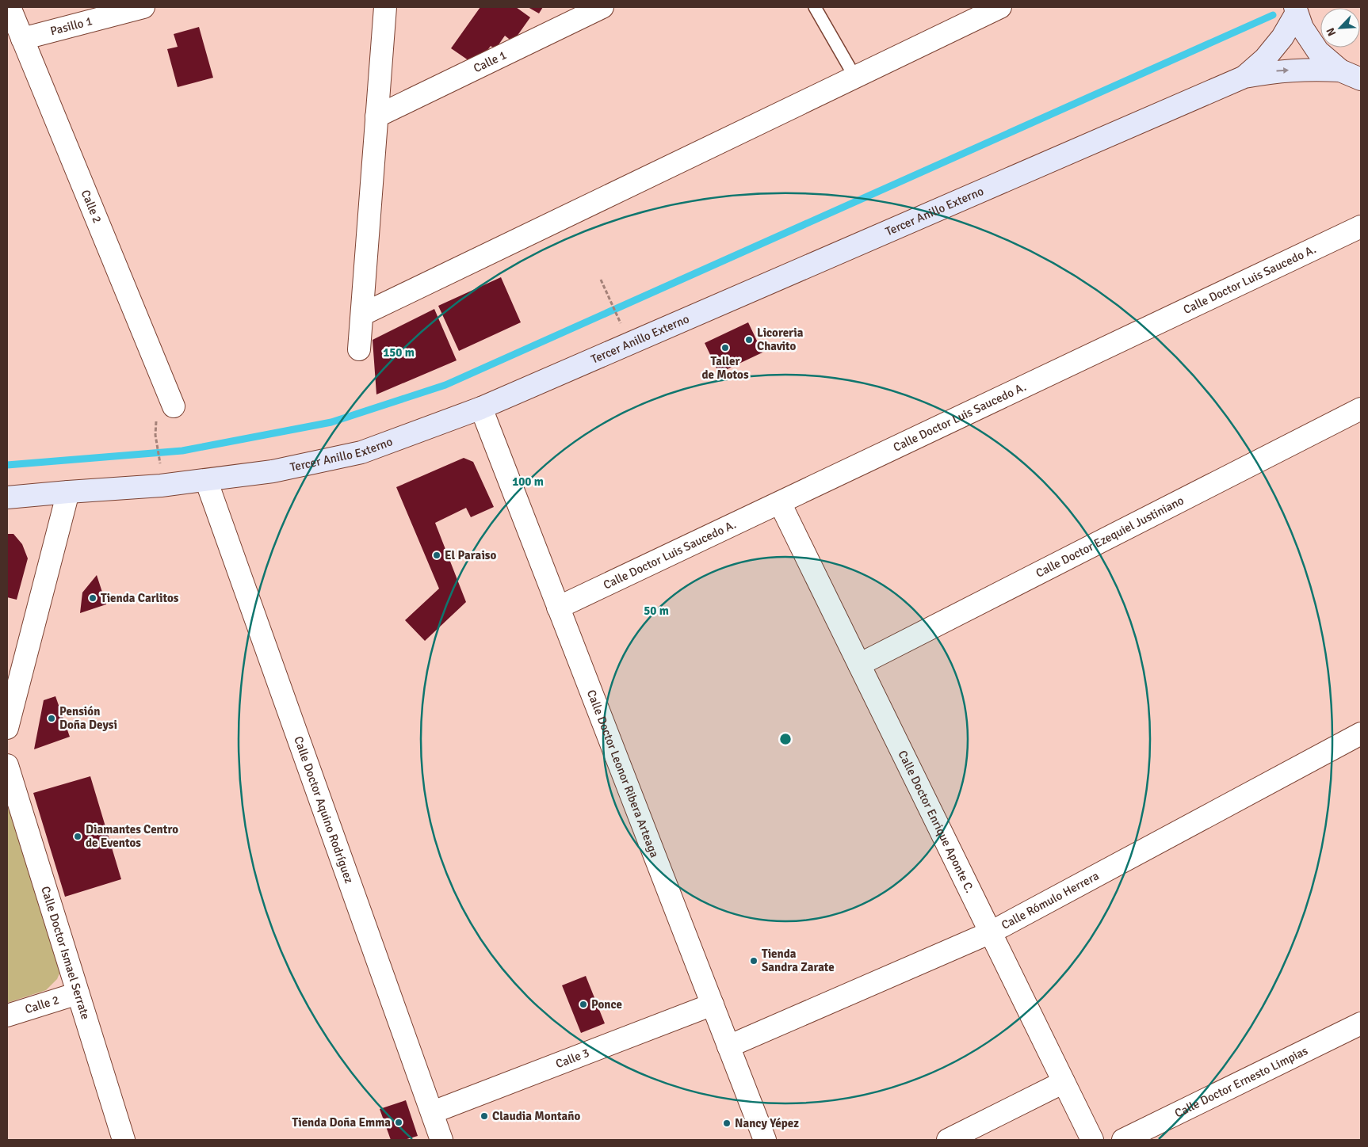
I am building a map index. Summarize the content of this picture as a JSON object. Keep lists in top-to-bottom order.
{
  "streets": {
    "street": [
      "Pasillo 1",
      "Calle 1",
      "Calle 2",
      "Tercer Anillo Externo",
      "Calle Doctor Luis Saucedo A.",
      "Calle Doctor Ezequiel Justiniano",
      "Calle Doctor Leonor Ribera Arteaga",
      "Calle Doctor Aquino Rodríguez",
      "Calle Doctor Enrique Aponte C.",
      "Calle Rómulo Herrera",
      "Calle Doctor Ismael Serrate",
      "Calle 3",
      "Calle Doctor Ernesto Limpias"
    ]
  },
  "crossings": [
    ["Pasillo 1", "Calle 2"],
    ["Calle 2", "Calle Doctor Ismael Serrate"],
    ["Tercer Anillo Externo", "Calle Doctor Leonor Ribera Arteaga"],
    ["Tercer Anillo Externo", "Calle Doctor Aquino Rodríguez"],
    ["Calle Doctor Luis Saucedo A.", "Calle Doctor Leonor Ribera Arteaga"],
    ["Calle Doctor Luis Saucedo A.", "Calle Doctor Enrique Aponte C."],
    ["Calle Doctor Ezequiel Justiniano", "Calle Doctor Enrique Aponte C."],
    ["Calle Doctor Leonor Ribera Arteaga", "Calle Rómulo Herrera"],
    ["Calle Doctor Leonor Ribera Arteaga", "Calle 3"],
    ["Calle Doctor Aquino Rodríguez", "Calle 3"],
    ["Calle Doctor Enrique Aponte C.", "Calle Rómulo Herrera"]
  ],
  "places": [
    "Licoreria Chavito",
    "Taller de Motos",
    "El Paraiso",
    "Tienda Carlitos",
    "Pensión Doña Deysi",
    "Diamantes Centro de Eventos",
    "Tienda Sandra Zarate",
    "Ponce",
    "Claudia Montaño",
    "Tienda Doña Emma",
    "Nancy Yépez"
  ],
  "north": "bottom left",
  "rings": ["150 m", "100 m", "50 m"]
}
